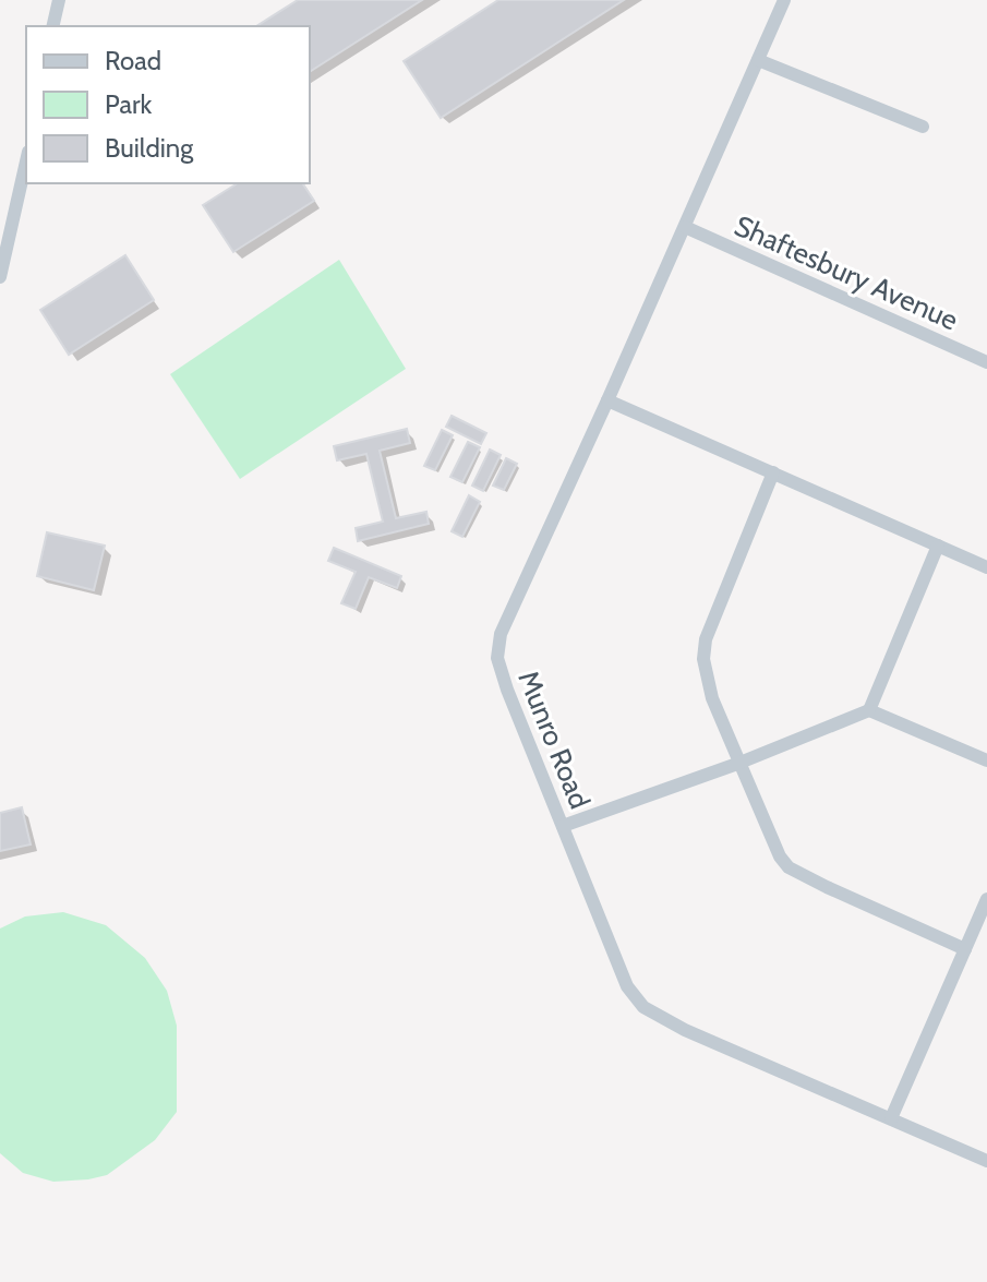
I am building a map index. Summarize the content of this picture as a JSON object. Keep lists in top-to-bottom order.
{
  "streets": {
    "street": ["Shaftesbury Avenue", "Munro Road"]
  },
  "crossings": [
    ["Shaftesbury Avenue", "Munro Road"]
  ],
  "legend": ["Road", "Park", "Building"]
}
